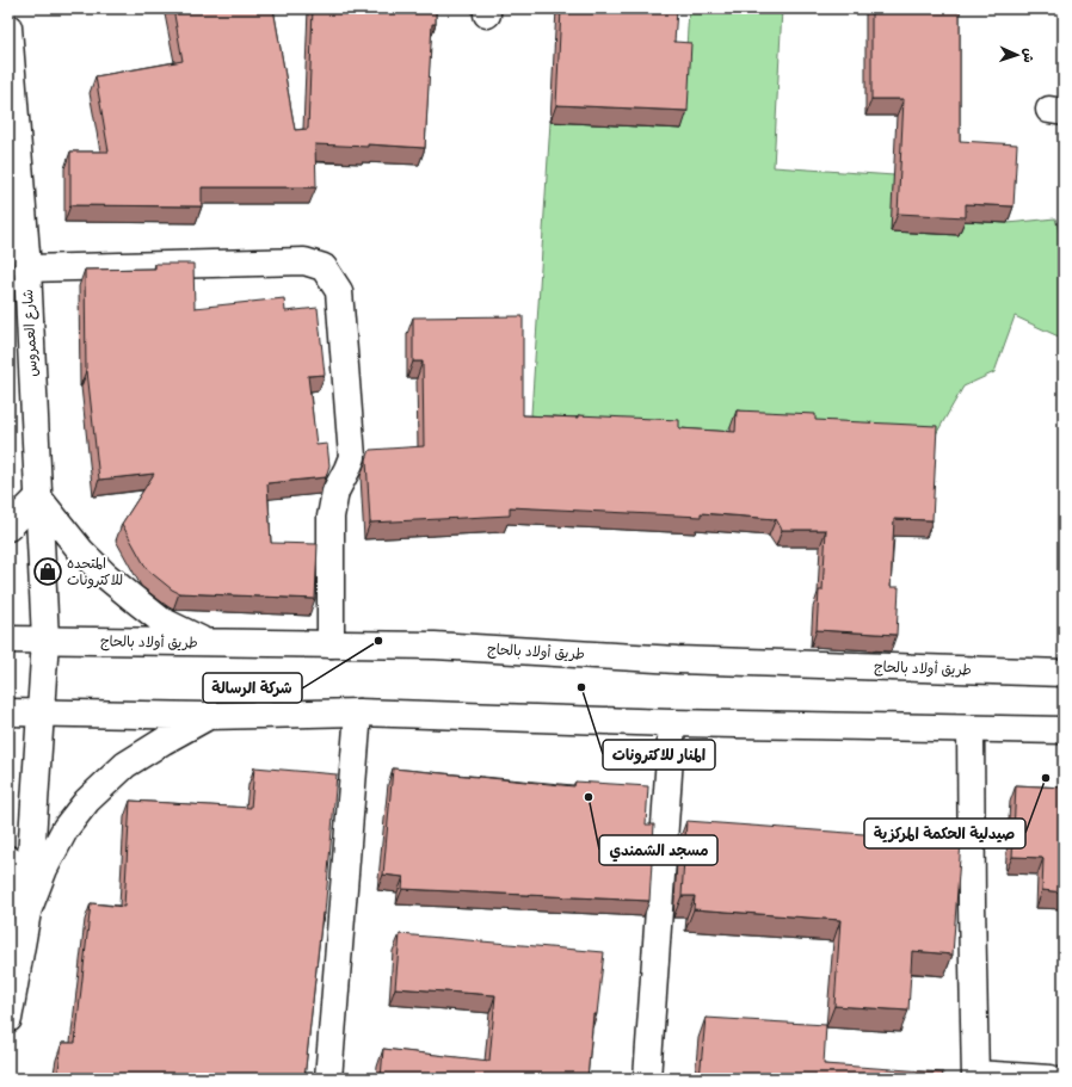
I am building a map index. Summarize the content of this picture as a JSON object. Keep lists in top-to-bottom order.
{
  "streets": {
    "street": ["شارع العمروس", "طريق أولاد بالحاج"]
  },
  "crossings": [
    ["شارع العمروس", "طريق أولاد بالحاج"]
  ],
  "places": {
    "shop": ["المتحده للاكترونات"],
    "other": [
      "شركة الرسالة",
      "المنار للاكترونات",
      "صيدلية الحكمة المركزية",
      "مسجد الشمندي"
    ]
  },
  "north": "right"
}
